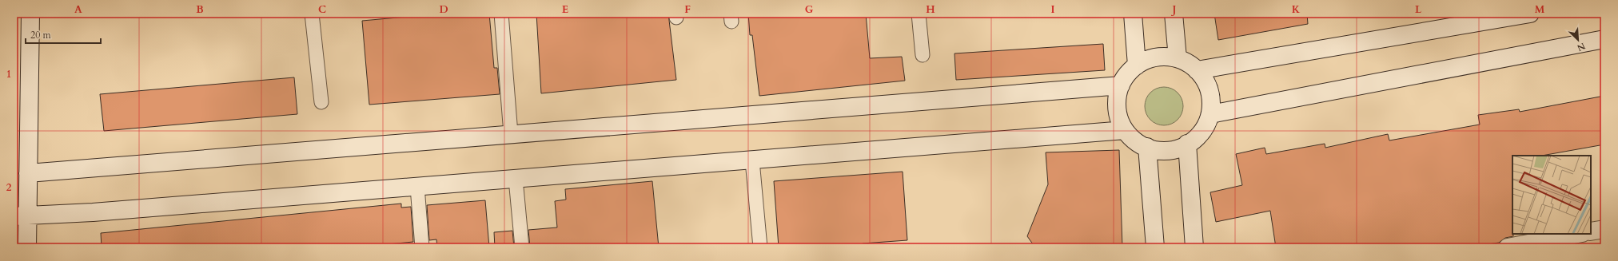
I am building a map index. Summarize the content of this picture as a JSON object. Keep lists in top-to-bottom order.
{
  "scale_bar": "20 m",
  "north": "bottom right",
  "grid": {
    "columns": [
      "A",
      "B",
      "C",
      "D",
      "E",
      "F",
      "G",
      "H",
      "I",
      "J",
      "K",
      "L",
      "M"
    ],
    "rows": ["1", "2"]
  }
}
